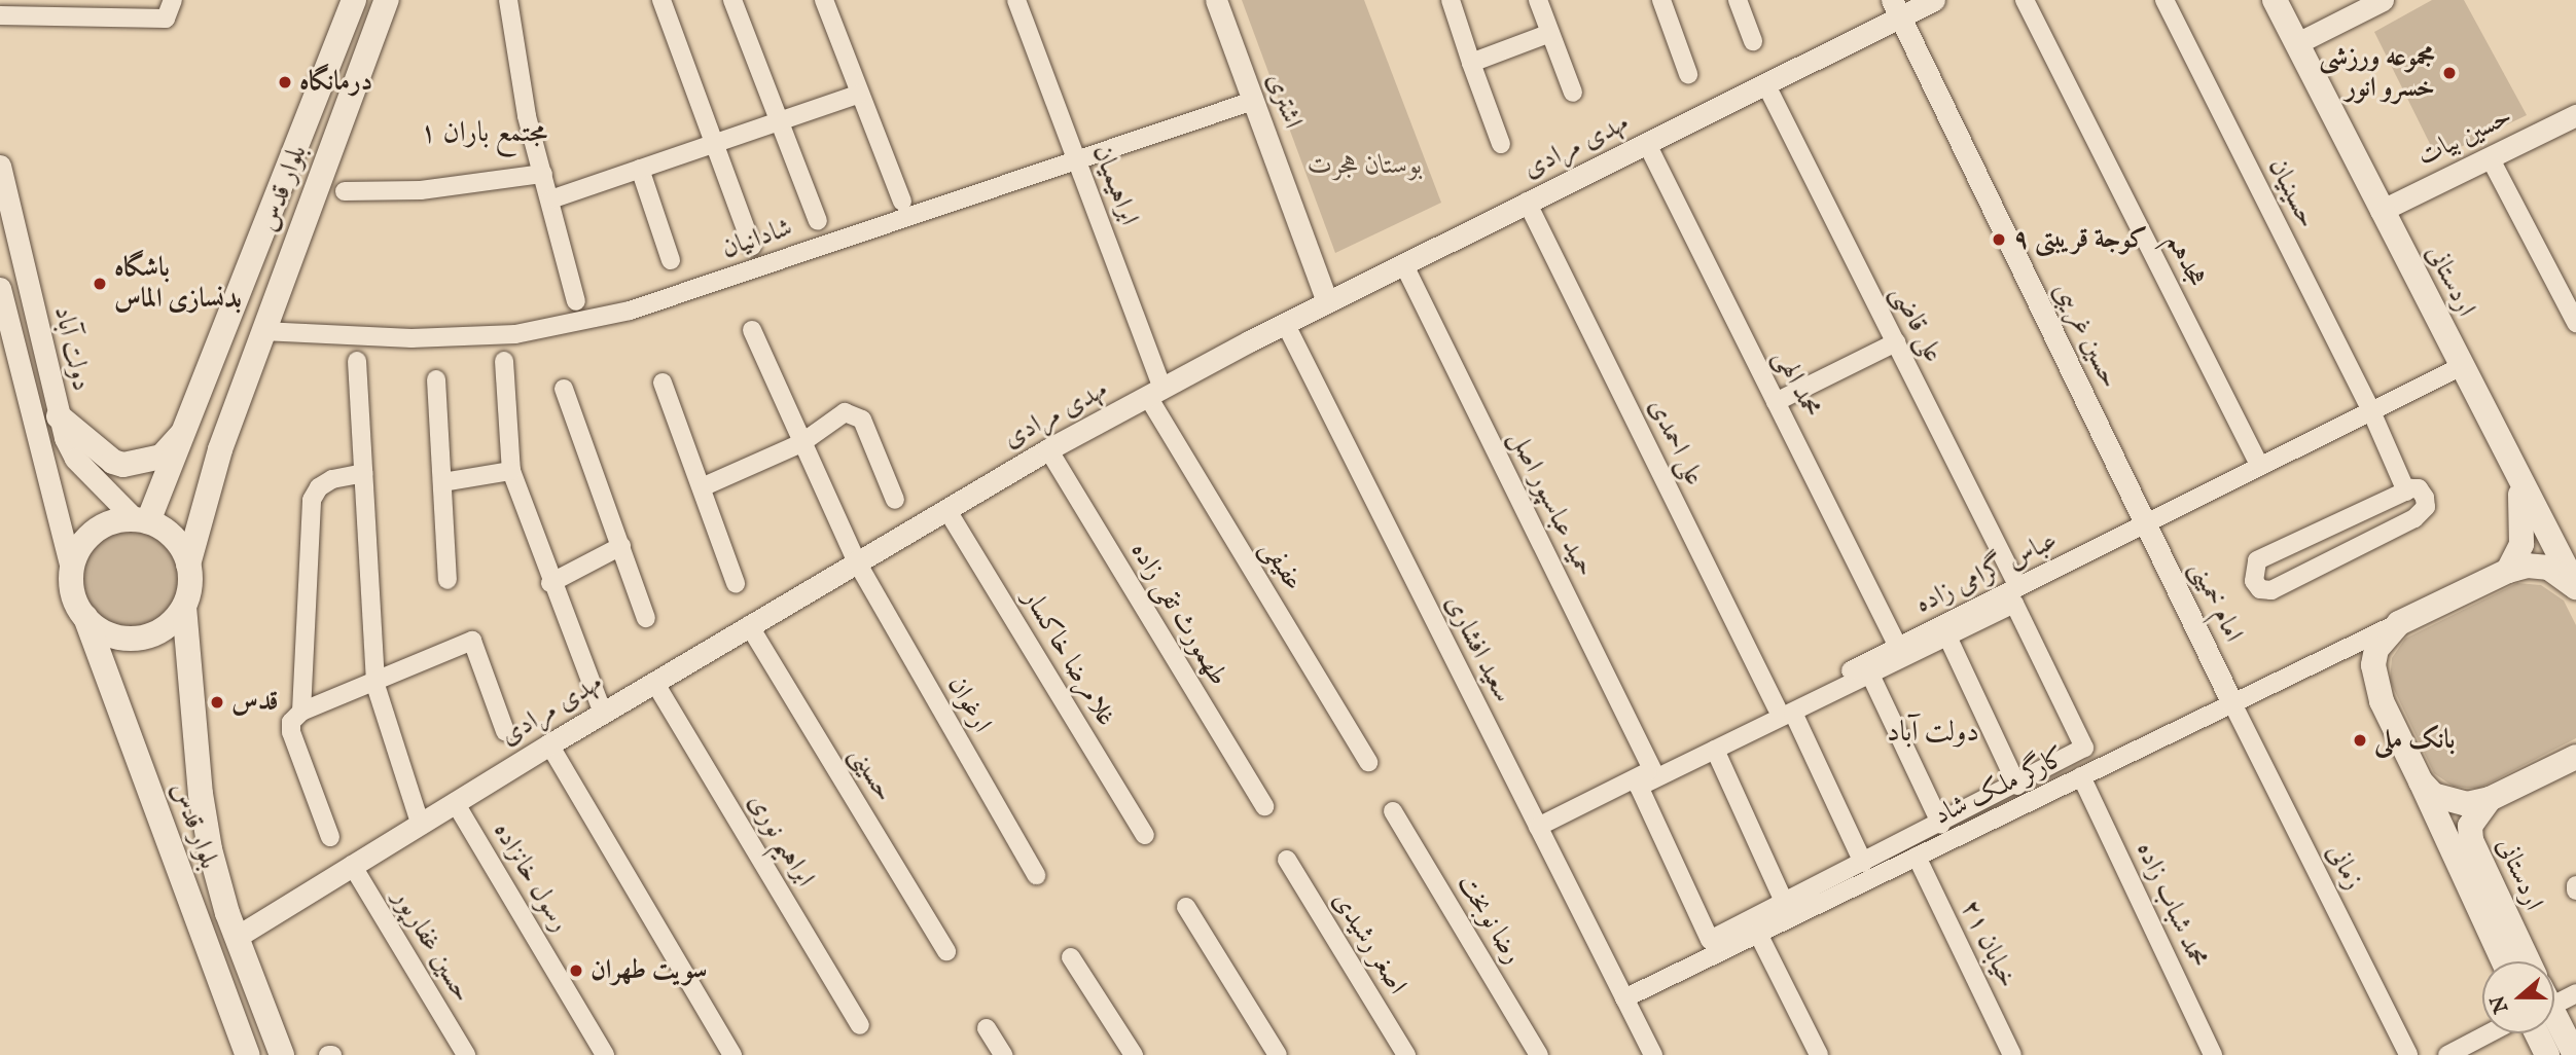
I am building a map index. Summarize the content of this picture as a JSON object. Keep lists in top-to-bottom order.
{
  "streets": {
    "main road": ["بلوار قدس", "اردستانی"],
    "street": [
      "اشتری",
      "حسین بیات",
      "مهدی مرادی",
      "ابراهیمیان",
      "حسینیان",
      "شادانیان",
      "هجدهم",
      "علی قاضی",
      "حسین غریبی",
      "دولت آباد",
      "محمد الهی",
      "علی احمدی",
      "حمید عباسپور اصل",
      "عفیفی",
      "عباس گرامی زاده",
      "امام خمینی",
      "طهمورث تقی زاده",
      "سعید افشاری",
      "غلامرضا خاکسار",
      "ارغوان",
      "حسینی",
      "کارگر ملک شاد",
      "ابراهیم نوری",
      "زمانی",
      "رسول خانزاده",
      "محمد شباب زاده",
      "رضا نوبخت",
      "اصغر رشیدی",
      "خیابان ۲۱",
      "حسین غفارپور"
    ]
  },
  "crossings": [
    ["اشتری", "مهدی مرادی"],
    ["اشتری", "شادانیان"],
    ["حسین بیات", "اردستانی"],
    ["مهدی مرادی", "ابراهیمیان"],
    ["مهدی مرادی", "بلوار قدس"],
    ["مهدی مرادی", "علی قاضی"],
    ["مهدی مرادی", "حسین غریبی"],
    ["مهدی مرادی", "محمد الهی"],
    ["مهدی مرادی", "علی احمدی"],
    ["مهدی مرادی", "حمید عباسپور اصل"],
    ["مهدی مرادی", "عفیفی"],
    ["مهدی مرادی", "طهمورث تقی زاده"],
    ["مهدی مرادی", "سعید افشاری"],
    ["مهدی مرادی", "غلامرضا خاکسار"],
    ["مهدی مرادی", "ارغوان"],
    ["مهدی مرادی", "حسینی"],
    ["مهدی مرادی", "ابراهیم نوری"],
    ["مهدی مرادی", "رسول خانزاده"],
    ["مهدی مرادی", "حسین غفارپور"],
    ["ابراهیمیان", "شادانیان"],
    ["ابراهیمیان", "عفیفی"],
    ["بلوار قدس", "شادانیان"],
    ["بلوار قدس", "دولت آباد"],
    ["حسینیان", "عباس گرامی زاده"],
    ["هجدهم", "عباس گرامی زاده"],
    ["اردستانی", "عباس گرامی زاده"],
    ["اردستانی", "کارگر ملک شاد"],
    ["علی قاضی", "عباس گرامی زاده"],
    ["حسین غریبی", "عباس گرامی زاده"],
    ["حسین غریبی", "امام خمینی"],
    ["محمد الهی", "عباس گرامی زاده"],
    ["علی احمدی", "عباس گرامی زاده"],
    ["حمید عباسپور اصل", "عباس گرامی زاده"],
    ["عباس گرامی زاده", "امام خمینی"],
    ["عباس گرامی زاده", "سعید افشاری"],
    ["امام خمینی", "کارگر ملک شاد"],
    ["امام خمینی", "زمانی"],
    ["سعید افشاری", "کارگر ملک شاد"],
    ["کارگر ملک شاد", "زمانی"],
    ["کارگر ملک شاد", "محمد شباب زاده"],
    ["کارگر ملک شاد", "خیابان ۲۱"]
  ],
  "districts": ["مجتمع باران ١", "دولت آباد"],
  "parks": ["بوستان هجرت"],
  "places": [
    "مجموعه ورزشی خسرو انور",
    "درمانگاه",
    "۹ کوجة قریبتی",
    "باشگاه بدنسازی الماس",
    "قدس",
    "بانک ملی",
    "سويت طهران"
  ],
  "north": "left"
}
